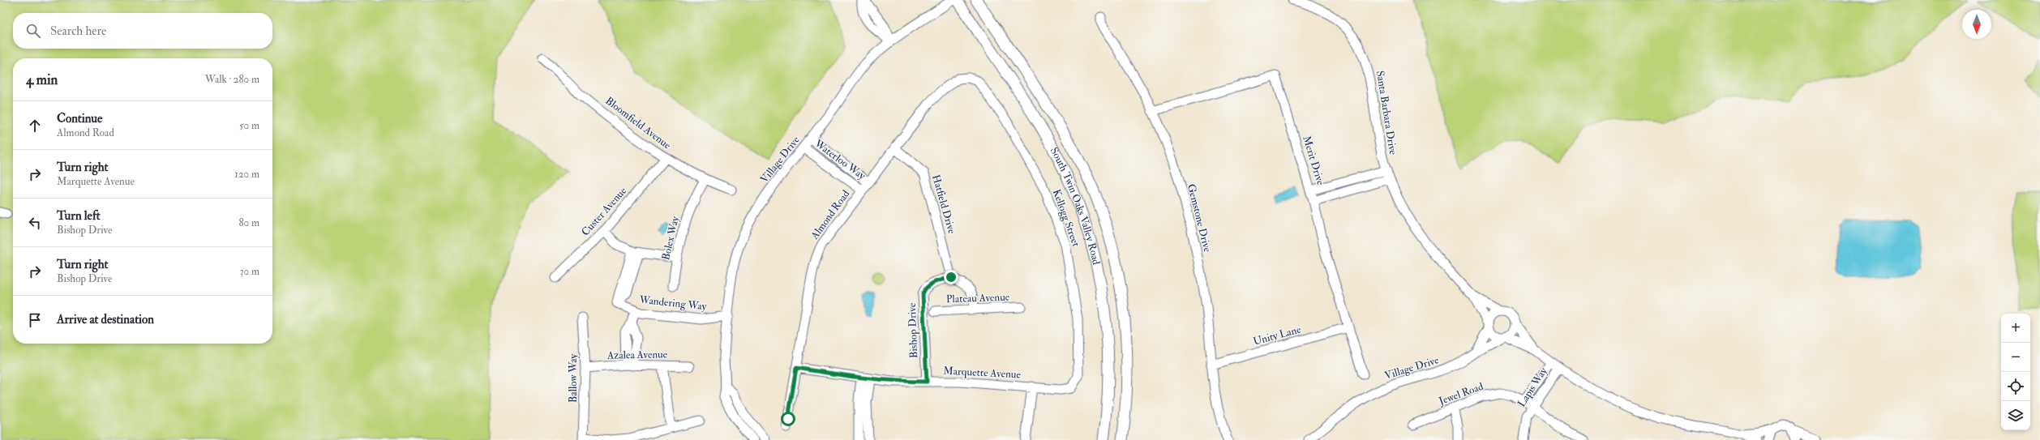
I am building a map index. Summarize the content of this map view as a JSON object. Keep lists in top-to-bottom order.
{
  "streets": {
    "main road": ["South Twin Oaks Valley Road"],
    "street": [
      "Santa Barbara Drive",
      "Bloomfield Avenue",
      "Village Drive",
      "Waterloo Way",
      "Merit Drive",
      "Hatfield Drive",
      "Custer Avenue",
      "Almond Road",
      "Kellogg Street",
      "Gemstone Drive",
      "Bolex Way",
      "Plateau Avenue",
      "Wandering Way",
      "Bishop Drive",
      "Unity Lane",
      "Azalea Avenue",
      "Marquette Avenue",
      "Ballow Way",
      "Lapis Way",
      "Jewel Road"
    ]
  },
  "crossings": [
    ["Santa Barbara Drive", "Village Drive"],
    ["Bloomfield Avenue", "Custer Avenue"],
    ["Bloomfield Avenue", "Bolex Way"],
    ["Village Drive", "Waterloo Way"],
    ["Village Drive", "Wandering Way"],
    ["Waterloo Way", "Almond Road"],
    ["Merit Drive", "Gemstone Drive"],
    ["Merit Drive", "Unity Lane"],
    ["Hatfield Drive", "Almond Road"],
    ["Hatfield Drive", "Bishop Drive"],
    ["Almond Road", "Kellogg Street"],
    ["Almond Road", "Marquette Avenue"],
    ["Kellogg Street", "Marquette Avenue"],
    ["Gemstone Drive", "Unity Lane"],
    ["Bishop Drive", "Marquette Avenue"],
    ["Azalea Avenue", "Ballow Way"],
    ["Lapis Way", "Jewel Road"]
  ],
  "north": "bottom",
  "page": {
    "search": "Search here",
    "heading": ["4 min", "Walk · 280 m"],
    "list": [
      ["Continue", "Almond Road", "50 m"],
      ["Turn right", "Marquette Avenue", "120 m"],
      ["Turn left", "Bishop Drive", "80 m"],
      ["Turn right", "Bishop Drive", "30 m"],
      "Arrive at destination"
    ],
    "map_buttons": ["+", "−"]
  }
}
